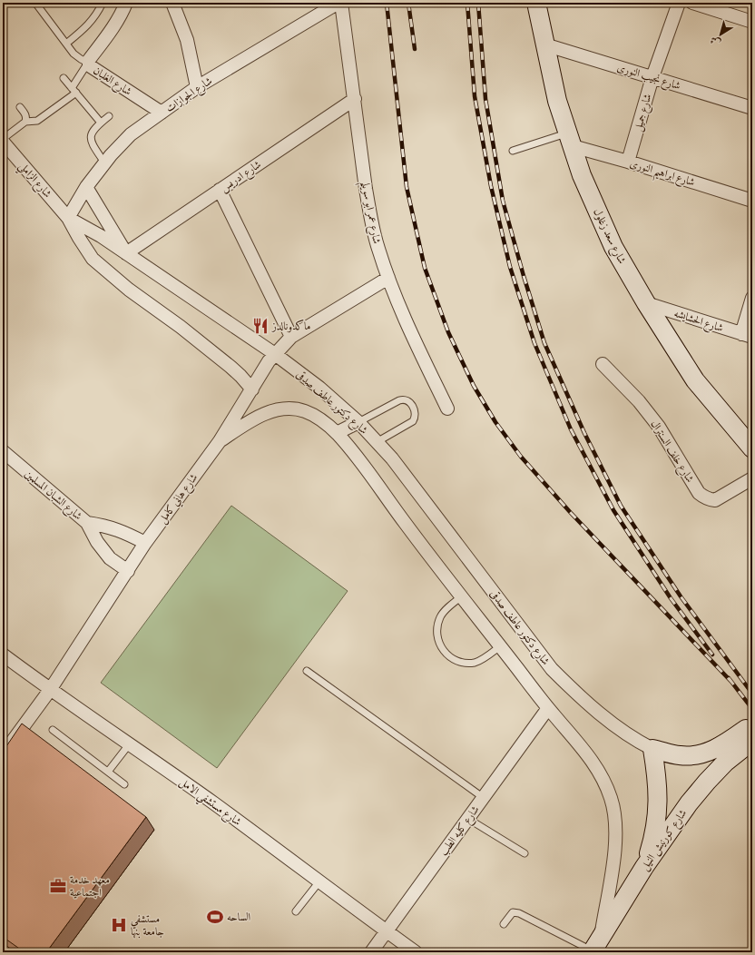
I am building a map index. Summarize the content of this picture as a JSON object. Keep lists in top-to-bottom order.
{
  "streets": {
    "main road": ["شارع سعد زغلول", "شارع دكتور عاطف صدقى", "شارع كورنيش النيل"],
    "street": [
      "شارع نجيب النورى",
      "شارع الغلبان",
      "شارع الجوازات",
      "شارع جميل",
      "شارع ابراهيم النورى",
      "شارع ادريس",
      "شارع الزاملي",
      "شارع عمر ابو سويلم",
      "شارع الحشايشه",
      "شارع خلف السنترال",
      "شارع الشبان المسلمين",
      "شارع هاني كامل",
      "شارع مستشفي الامل",
      "شارع كليه الطب"
    ]
  },
  "crossings": [
    ["شارع نجيب النورى", "شارع جميل"],
    ["شارع نجيب النورى", "شارع سعد زغلول"],
    ["شارع الغلبان", "شارع الجوازات"],
    ["شارع الجوازات", "شارع الزاملي"],
    ["شارع الجوازات", "شارع دكتور عاطف صدقى"],
    ["شارع جميل", "شارع ابراهيم النورى"],
    ["شارع ابراهيم النورى", "شارع سعد زغلول"],
    ["شارع ادريس", "شارع عمر ابو سويلم"],
    ["شارع ادريس", "شارع دكتور عاطف صدقى"],
    ["شارع الزاملي", "شارع دكتور عاطف صدقى"],
    ["شارع عمر ابو سويلم", "شارع هاني كامل"],
    ["شارع سعد زغلول", "شارع الحشايشه"],
    ["شارع دكتور عاطف صدقى", "شارع هاني كامل"],
    ["شارع دكتور عاطف صدقى", "شارع كليه الطب"],
    ["شارع دكتور عاطف صدقى", "شارع كورنيش النيل"],
    ["شارع الشبان المسلمين", "شارع هاني كامل"],
    ["شارع هاني كامل", "شارع مستشفي الامل"],
    ["شارع مستشفي الامل", "شارع كليه الطب"]
  ],
  "places": {
    "restaurant": ["ماكدونالدز"],
    "office": ["معهد خدمة اجتماعية"],
    "sports": ["الساحه"],
    "hospital": ["مستشفي جامعة بنها"]
  },
  "north": "bottom left"
}
